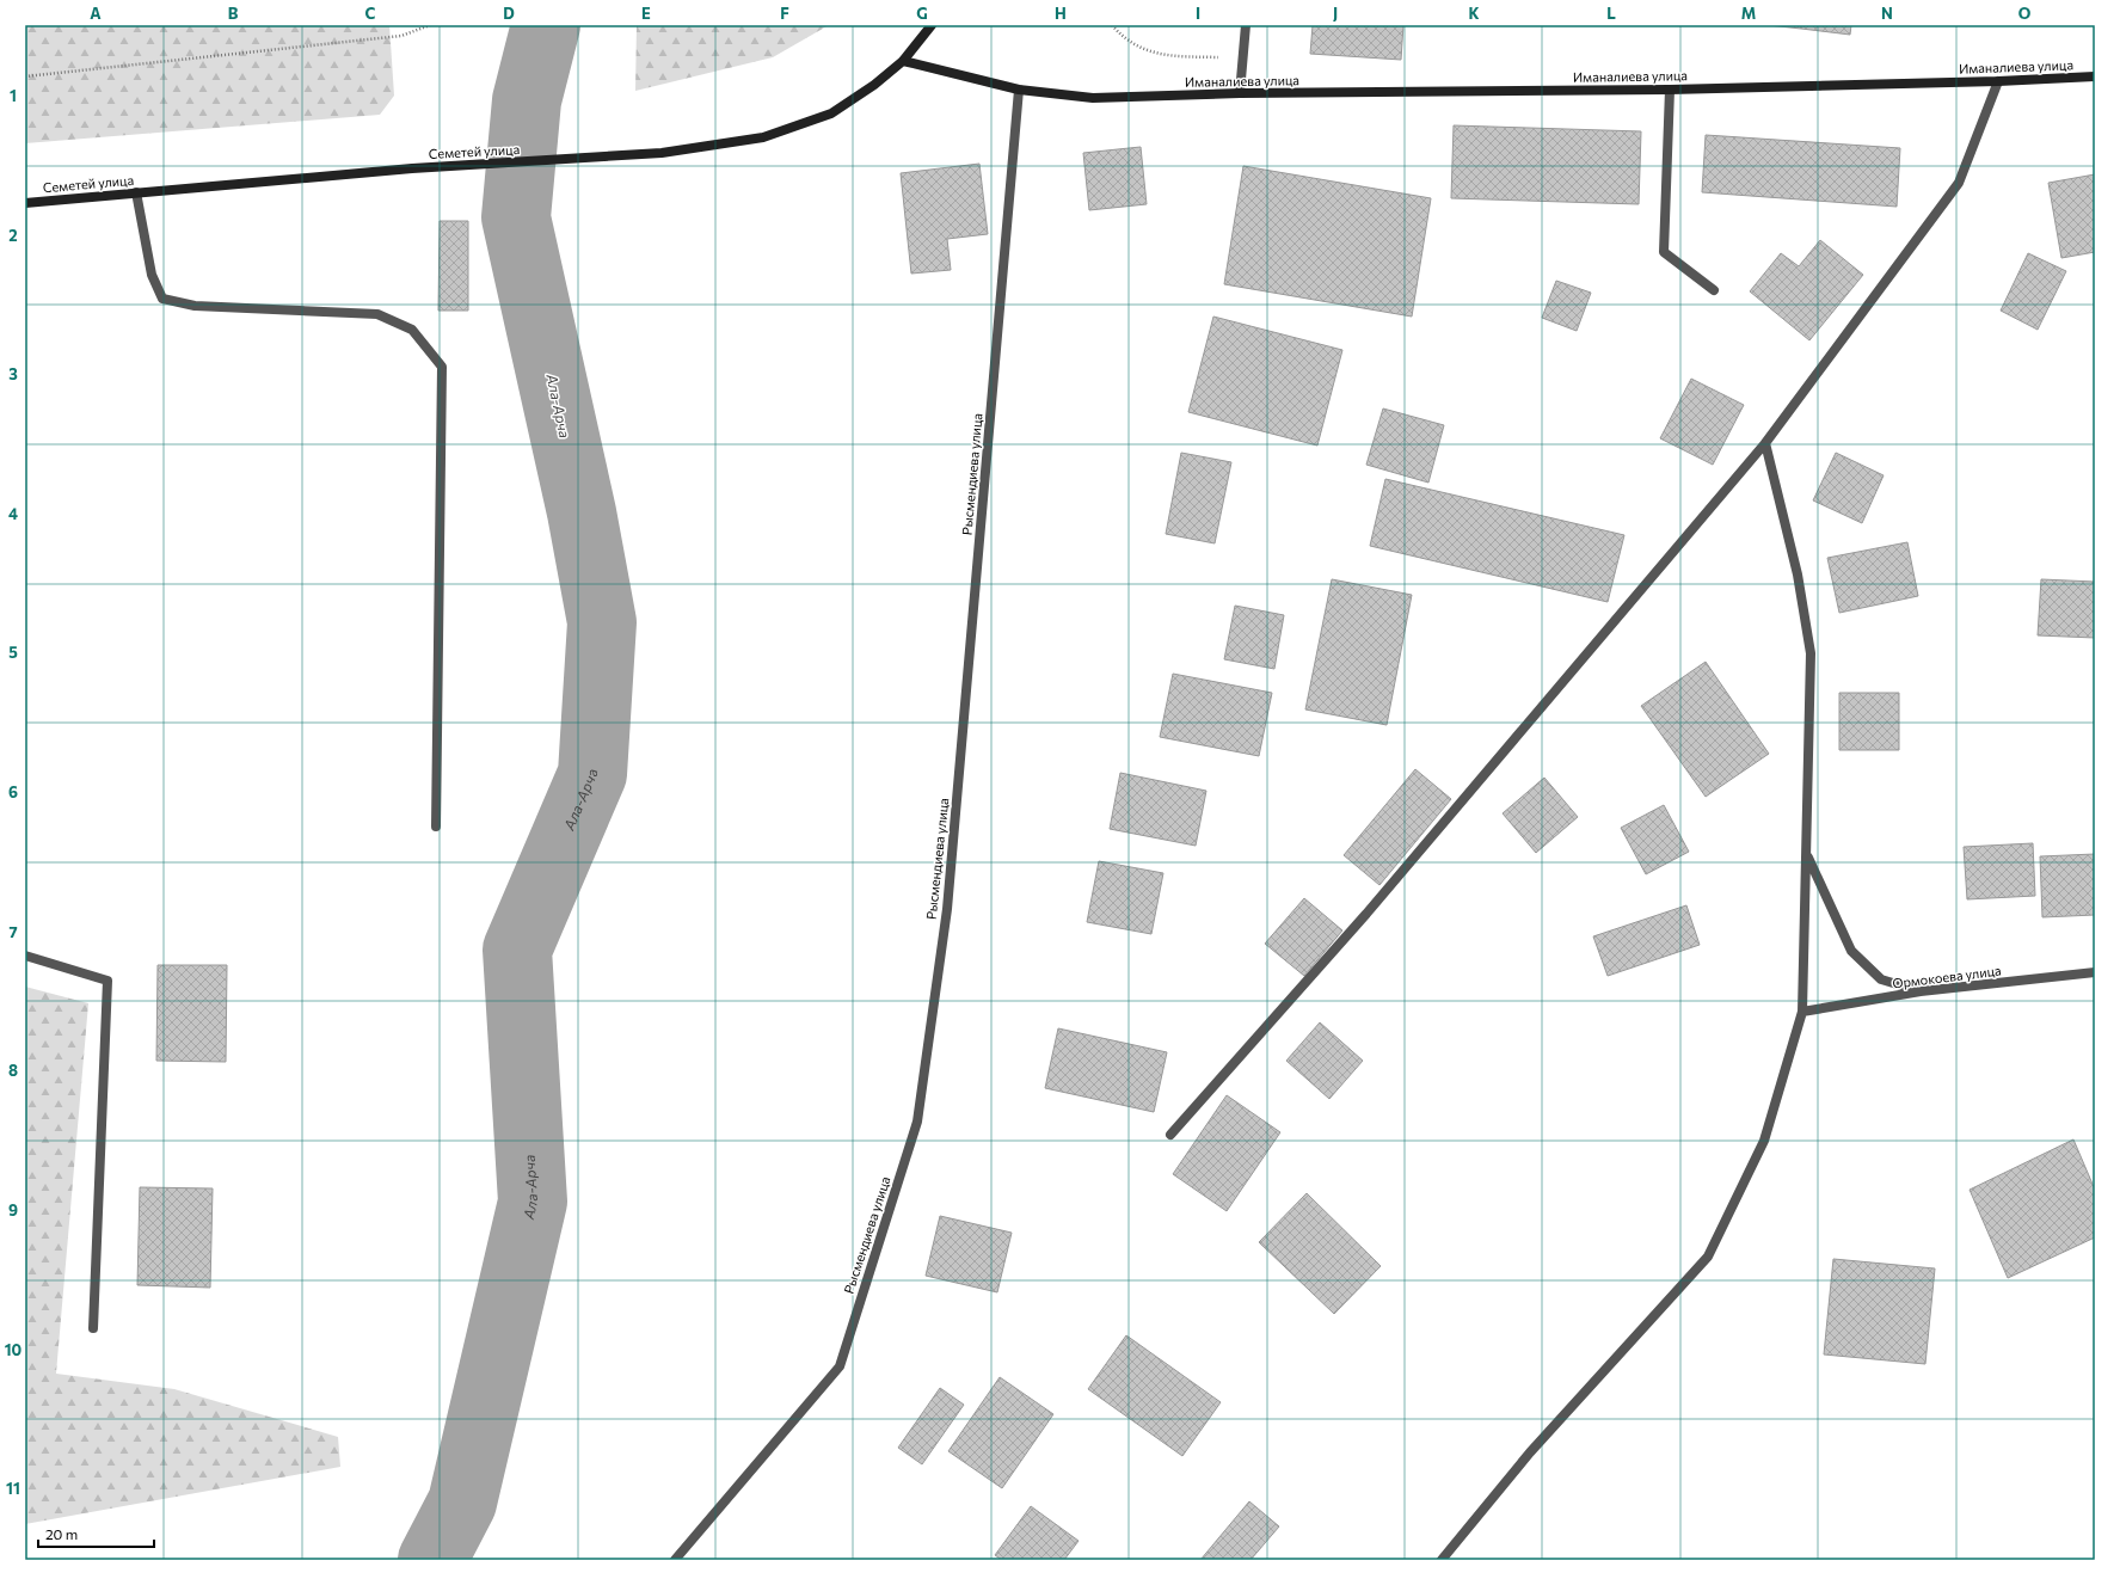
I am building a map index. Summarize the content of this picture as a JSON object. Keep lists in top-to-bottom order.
{
  "streets": {
    "street": [
      "Иманалиева улица",
      "Семетей улица",
      "Рысмендиева улица",
      "Ормокоева улица"
    ]
  },
  "crossings": [
    ["Иманалиева улица", "Семетей улица"],
    ["Иманалиева улица", "Рысмендиева улица"]
  ],
  "water": ["Ала-Арча"],
  "scale_bar": "20 m",
  "grid": {
    "columns": [
      "A",
      "B",
      "C",
      "D",
      "E",
      "F",
      "G",
      "H",
      "I",
      "J",
      "K",
      "L",
      "M",
      "N",
      "O"
    ],
    "rows": [
      "1",
      "2",
      "3",
      "4",
      "5",
      "6",
      "7",
      "8",
      "9",
      "10",
      "11"
    ]
  }
}
